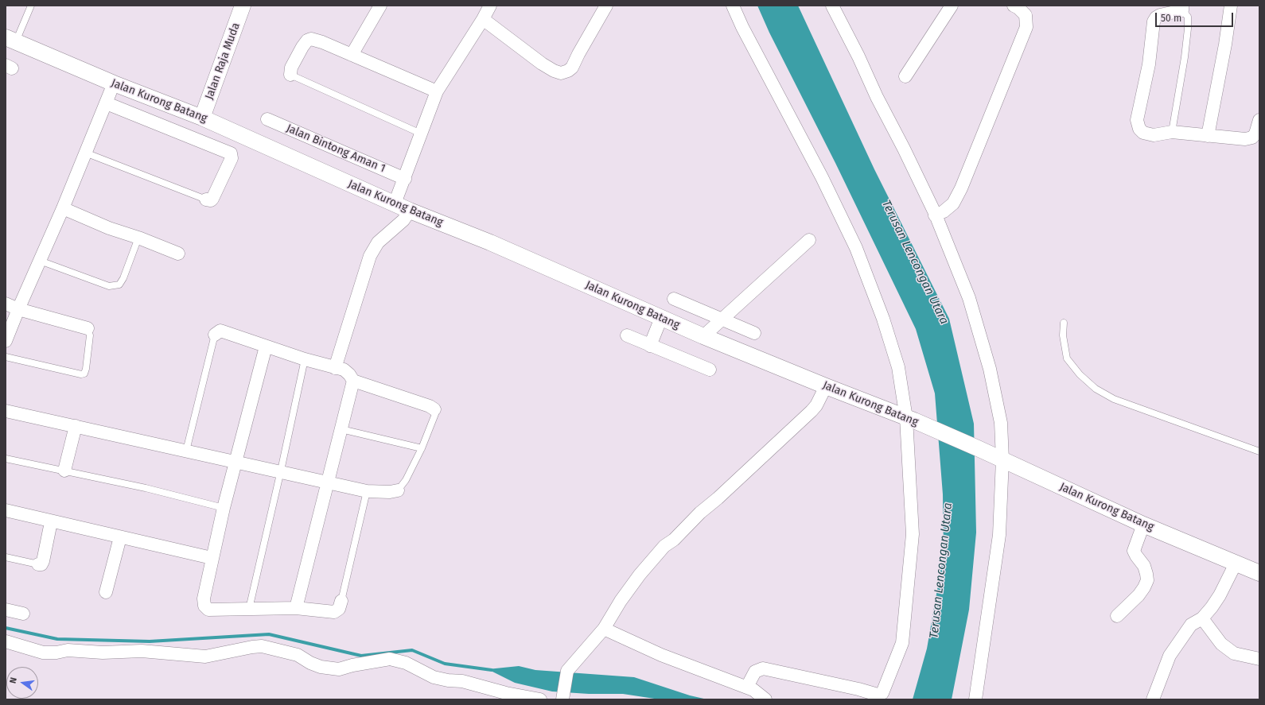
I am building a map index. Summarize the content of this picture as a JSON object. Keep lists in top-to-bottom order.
{
  "streets": {
    "street": ["Jalan Raja Muda", "Jalan Kurong Batang", "Jalan Bintong Aman 1"]
  },
  "crossings": [
    ["Jalan Raja Muda", "Jalan Kurong Batang"]
  ],
  "water": ["Terusan Lencongan Utara"],
  "scale_bar": "50 m",
  "north": "left"
}
